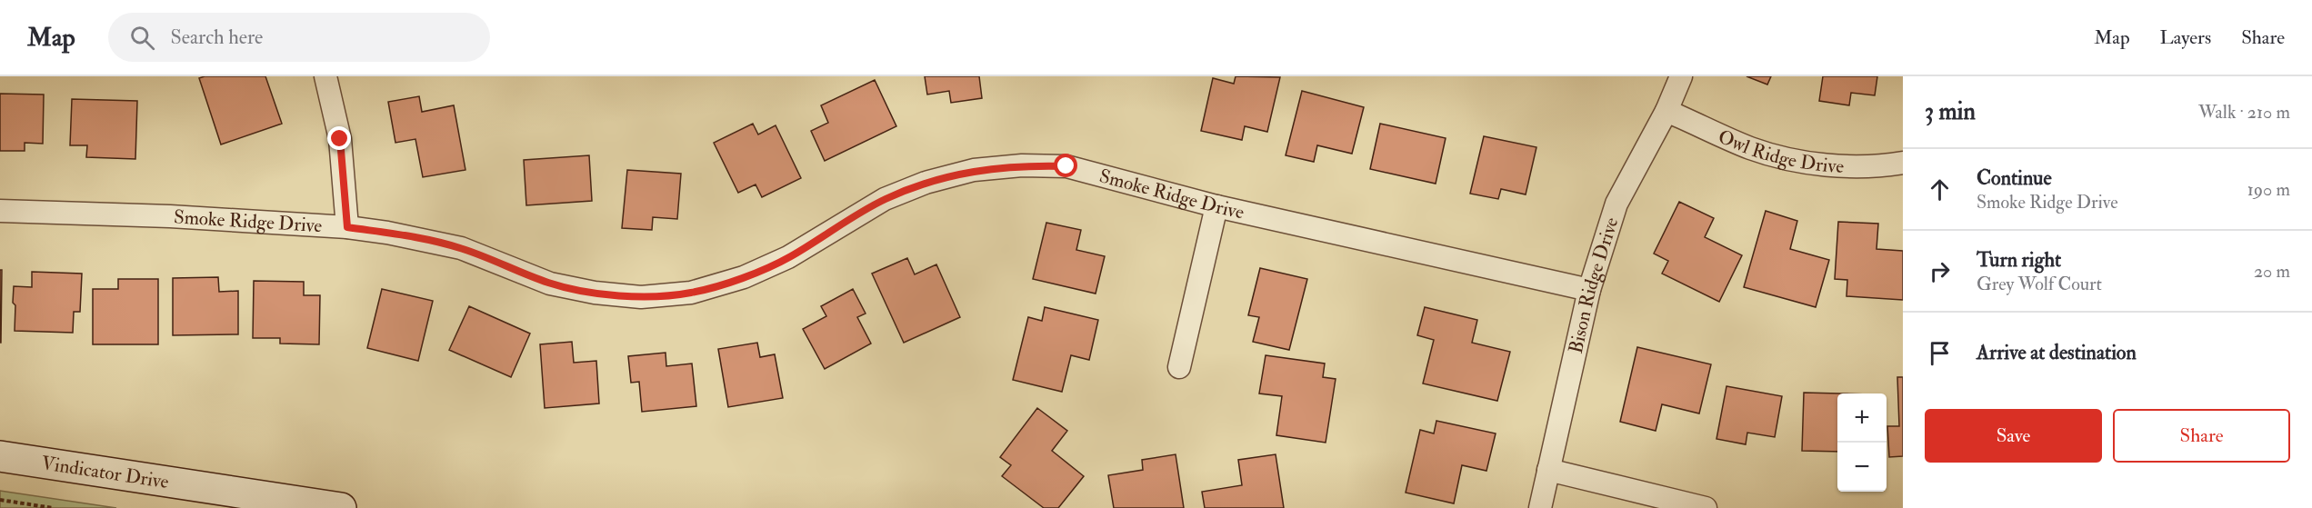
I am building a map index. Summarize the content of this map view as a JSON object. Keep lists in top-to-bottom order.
{
  "streets": {
    "main road": ["Vindicator Drive"],
    "street": ["Owl Ridge Drive", "Smoke Ridge Drive", "Bison Ridge Drive"]
  },
  "crossings": [
    ["Owl Ridge Drive", "Bison Ridge Drive"],
    ["Smoke Ridge Drive", "Bison Ridge Drive"]
  ],
  "page": {
    "header": "Map",
    "search": "Search here",
    "nav": ["Map", "Layers", "Share"],
    "heading": ["3 min", "Walk · 210 m"],
    "list": [
      ["Continue", "Smoke Ridge Drive", "190 m"],
      ["Turn right", "Grey Wolf Court", "20 m"],
      "Arrive at destination"
    ],
    "buttons": ["Save", "Share"],
    "map_buttons": ["+", "−"]
  }
}
